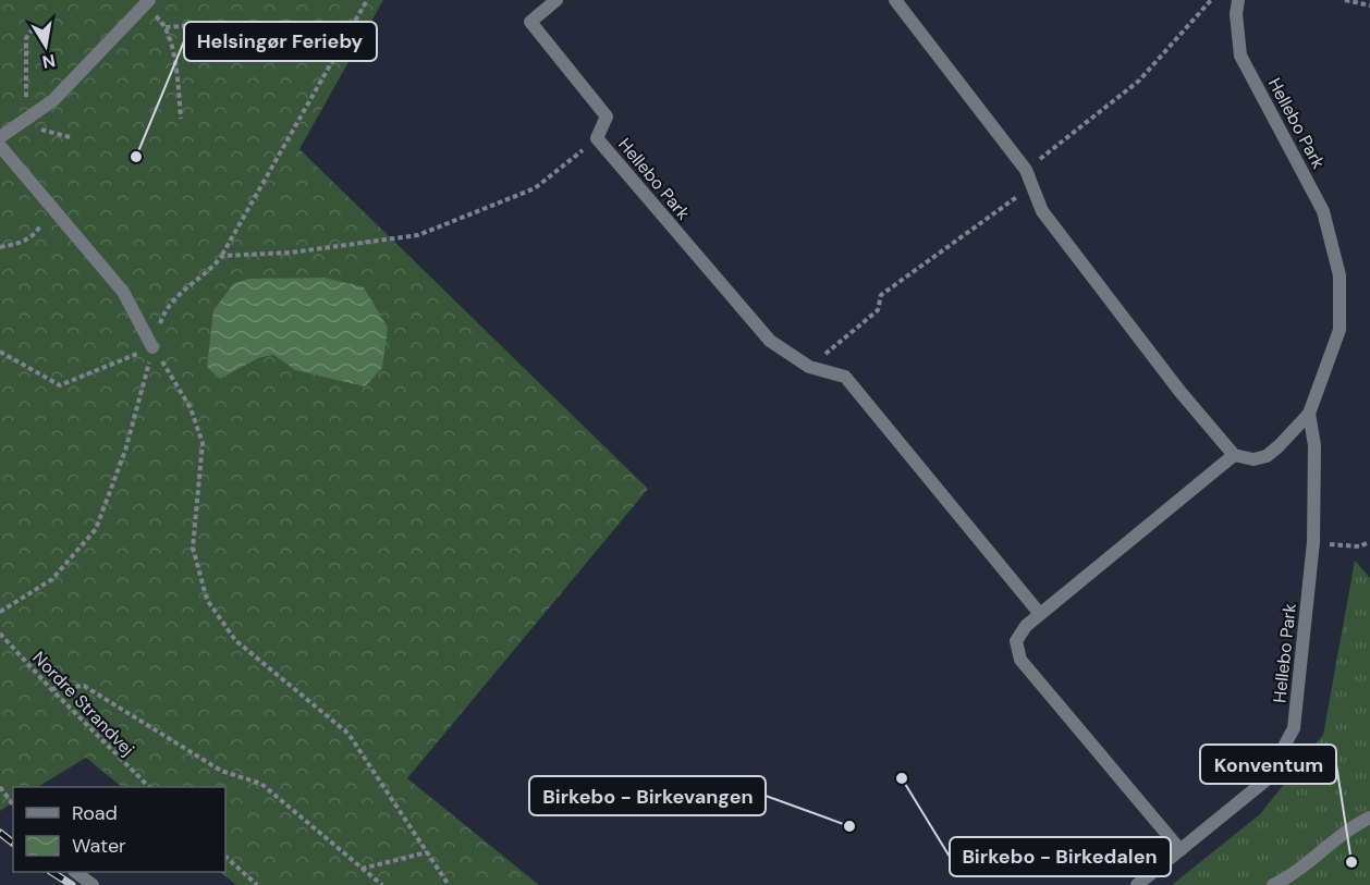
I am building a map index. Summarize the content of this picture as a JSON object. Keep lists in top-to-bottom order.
{
  "streets": {
    "street": ["Hellebo Park"],
    "path": ["Nordre Strandvej"]
  },
  "places": [
    "Helsingør Ferieby",
    "Birkebo - Birkedalen",
    "Birkebo - Birkevangen",
    "Konventum"
  ],
  "legend": ["Road", "Water"],
  "north": "bottom"
}
